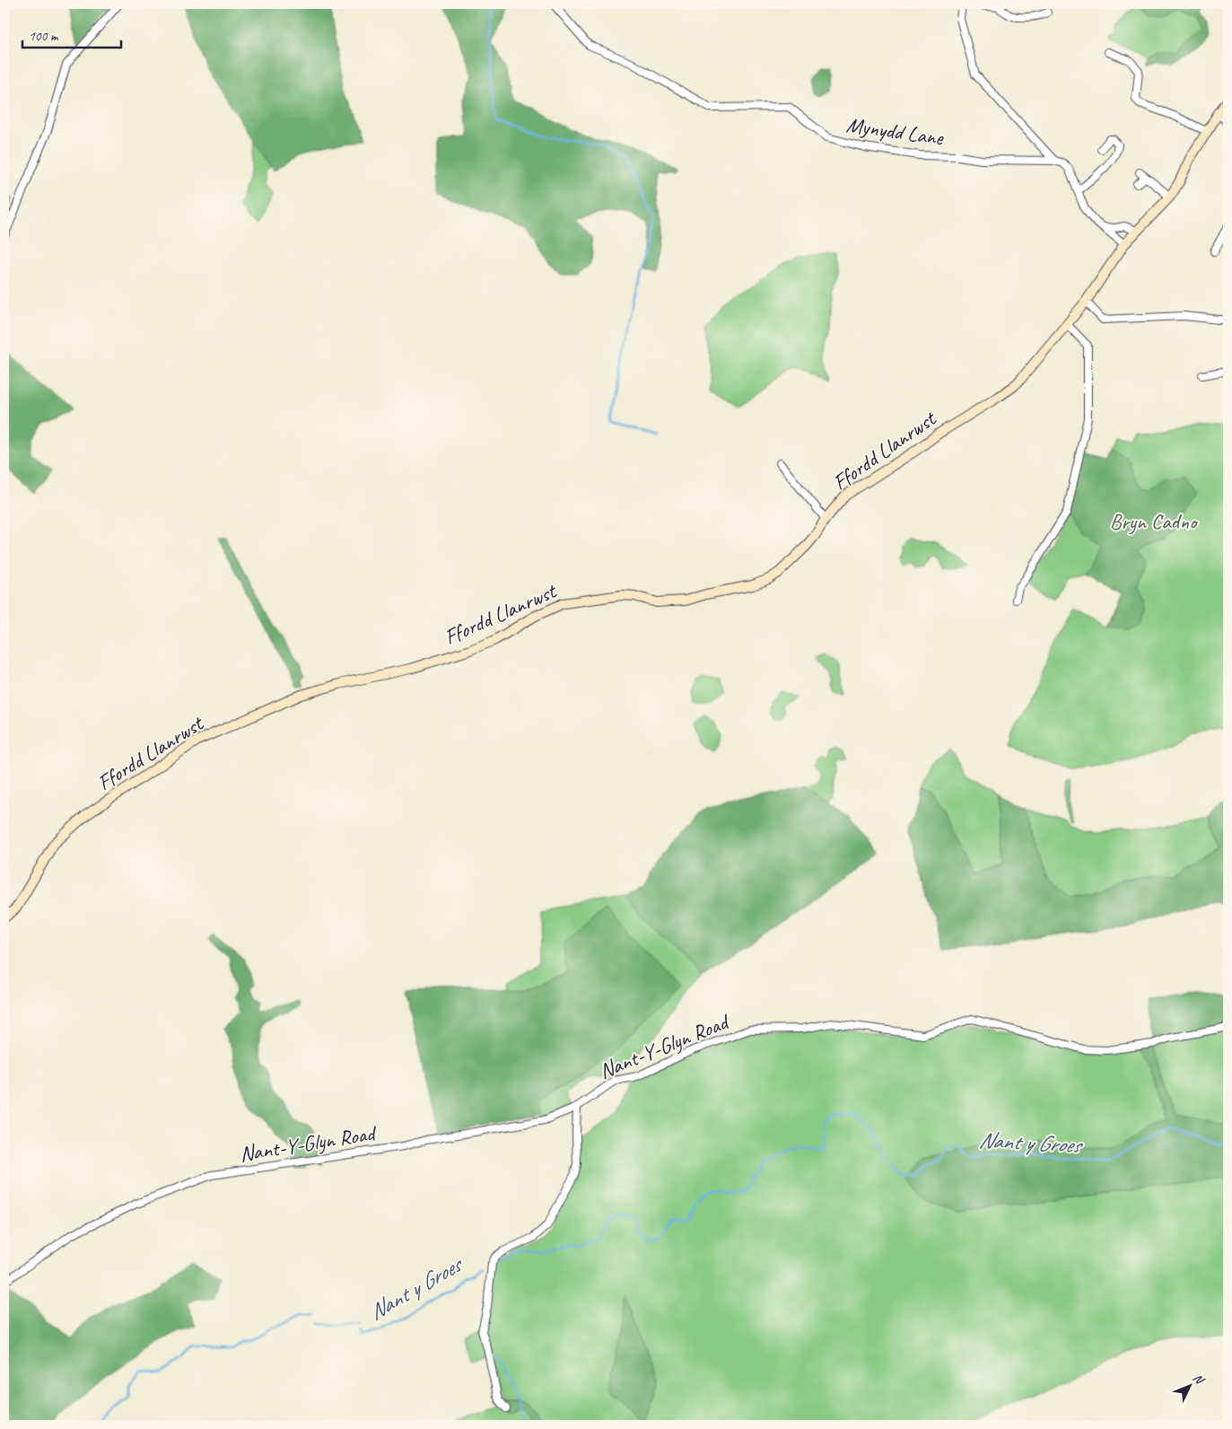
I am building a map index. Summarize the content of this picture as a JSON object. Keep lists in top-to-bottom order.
{
  "streets": {
    "main road": ["Ffordd Llanrwst"],
    "street": ["Mynydd Lane", "Nant-Y-Glyn Road"]
  },
  "water": ["Nant y Groes"],
  "parks": ["Bryn Cadno"],
  "scale_bar": "100 m",
  "north": "top right"
}
